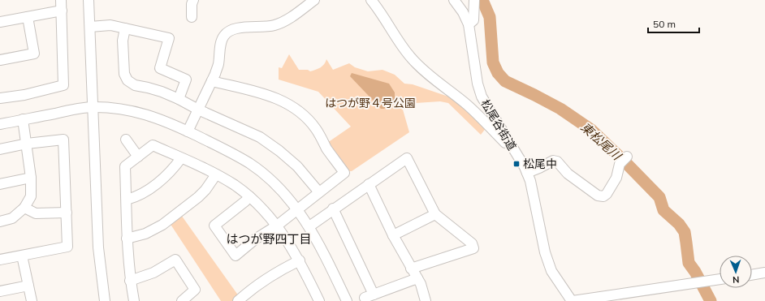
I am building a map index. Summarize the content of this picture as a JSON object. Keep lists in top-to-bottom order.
{
  "streets": {
    "street": ["松尾谷街道"]
  },
  "districts": ["はつが野四丁目"],
  "water": ["東松尾川"],
  "parks": ["はつが野４号公園"],
  "places": {
    "transit": ["松尾中"]
  },
  "scale_bar": "50 m",
  "north": "bottom"
}
